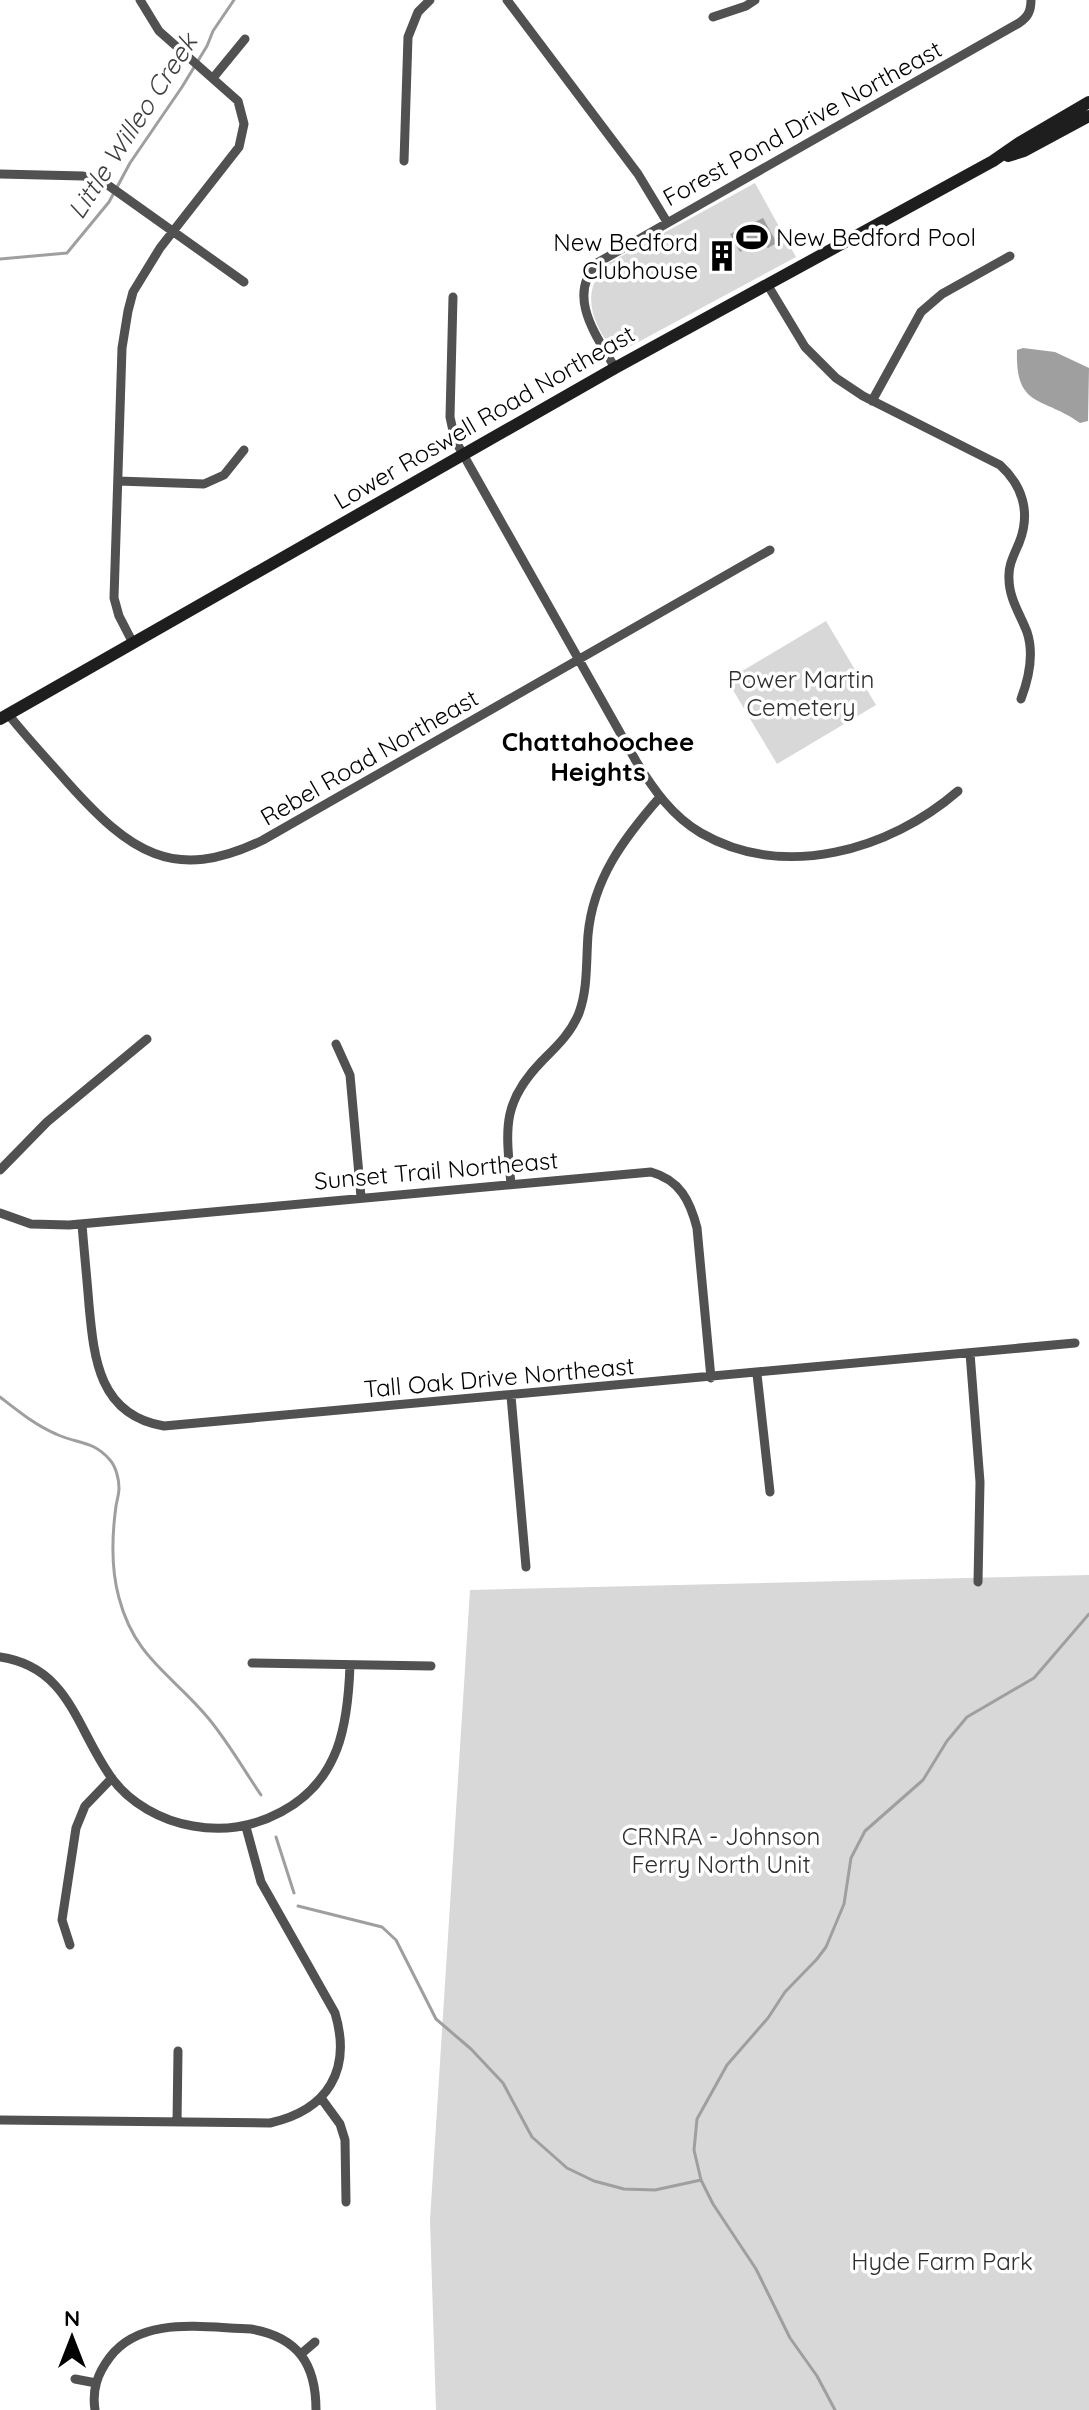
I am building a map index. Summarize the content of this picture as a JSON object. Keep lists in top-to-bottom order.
{
  "streets": {
    "street": [
      "Forest Pond Drive Northeast",
      "Lower Roswell Road Northeast",
      "Rebel Road Northeast",
      "Sunset Trail Northeast",
      "Tall Oak Drive Northeast"
    ]
  },
  "crossings": [
    ["Forest Pond Drive Northeast", "Lower Roswell Road Northeast"],
    ["Lower Roswell Road Northeast", "Rebel Road Northeast"],
    ["Sunset Trail Northeast", "Tall Oak Drive Northeast"]
  ],
  "districts": ["Chattahoochee Heights"],
  "water": ["Little Willeo Creek"],
  "parks": ["Power Martin Cemetery", "CRNRA - Johnson Ferry North Unit", "Hyde Farm Park"],
  "places": {
    "sports": ["New Bedford Pool"],
    "building": ["New Bedford Clubhouse"]
  },
  "north": "top"
}
